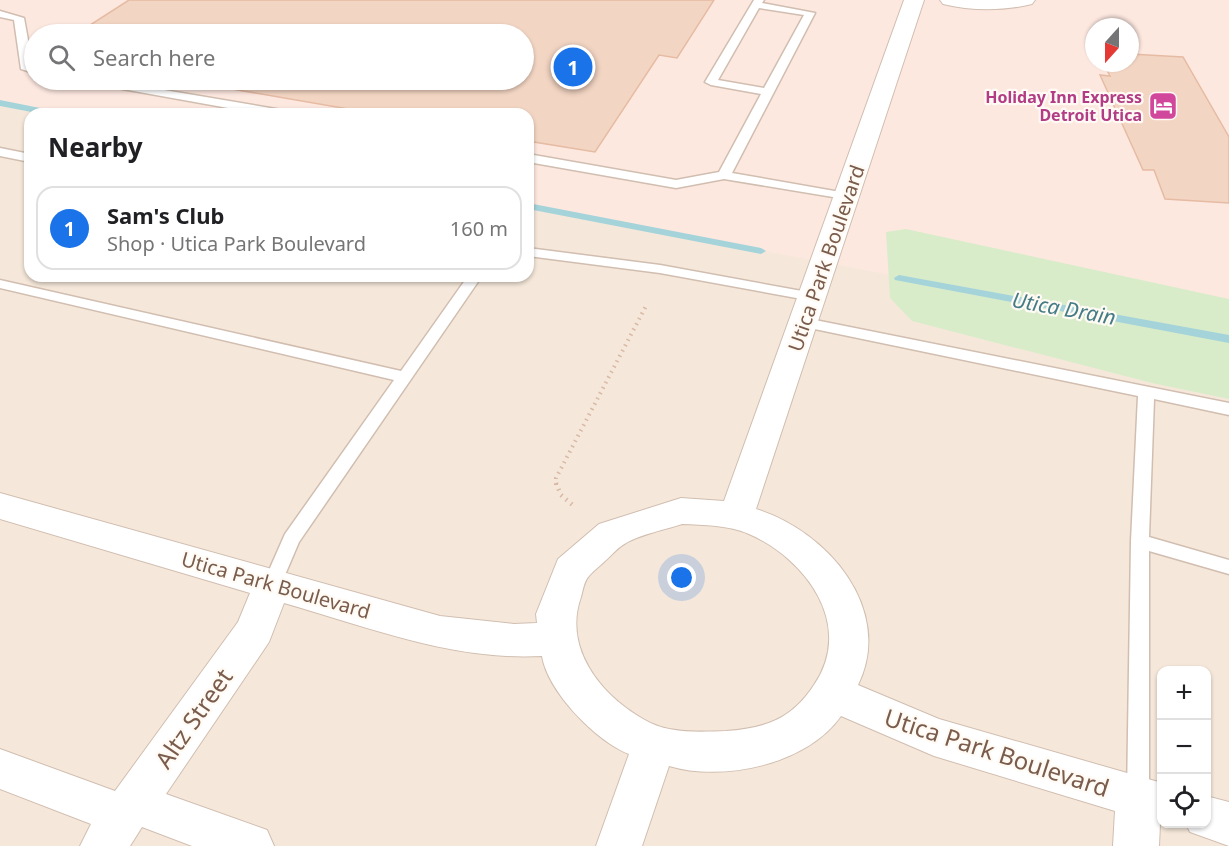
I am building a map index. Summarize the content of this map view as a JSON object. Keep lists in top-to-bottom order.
{
  "streets": {
    "street": ["Utica Park Boulevard", "Altz Street"]
  },
  "crossings": [
    ["Utica Park Boulevard", "Altz Street"]
  ],
  "water": ["Utica Drain"],
  "places": {
    "hotel": ["Holiday Inn Express Detroit Utica"]
  },
  "north": "bottom",
  "page": {
    "search": "Search here",
    "pins": "1",
    "heading": "Nearby",
    "list": [
      {
        "mark": "1",
        "name": "Sam's Club",
        "note": "Shop · Utica Park Boulevard",
        "value": "160 m"
      }
    ],
    "map_buttons": ["+", "−"]
  }
}
